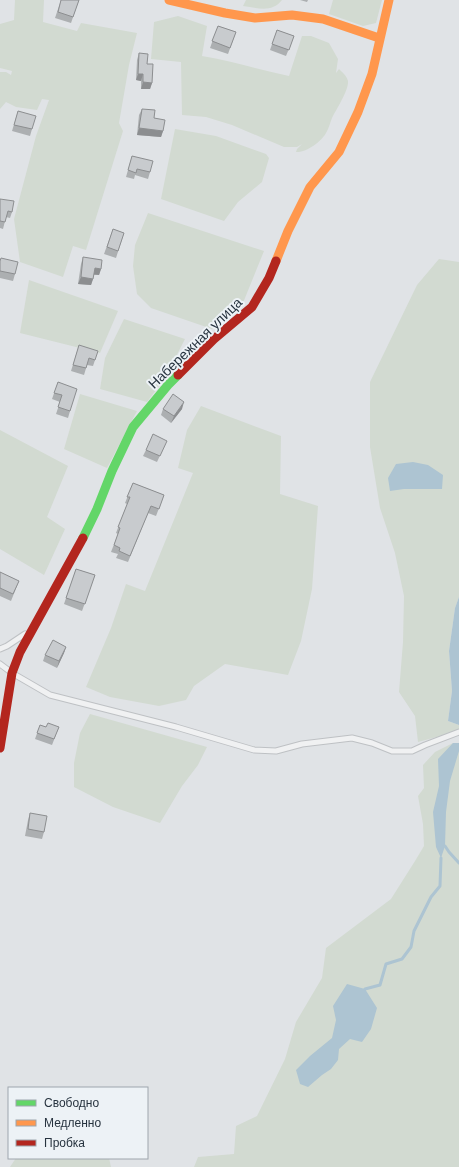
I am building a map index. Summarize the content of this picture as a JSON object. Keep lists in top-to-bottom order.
{
  "streets": {
    "street": ["Набережная улица"]
  },
  "legend": ["Свободно", "Медленно", "Пробка"]
}
